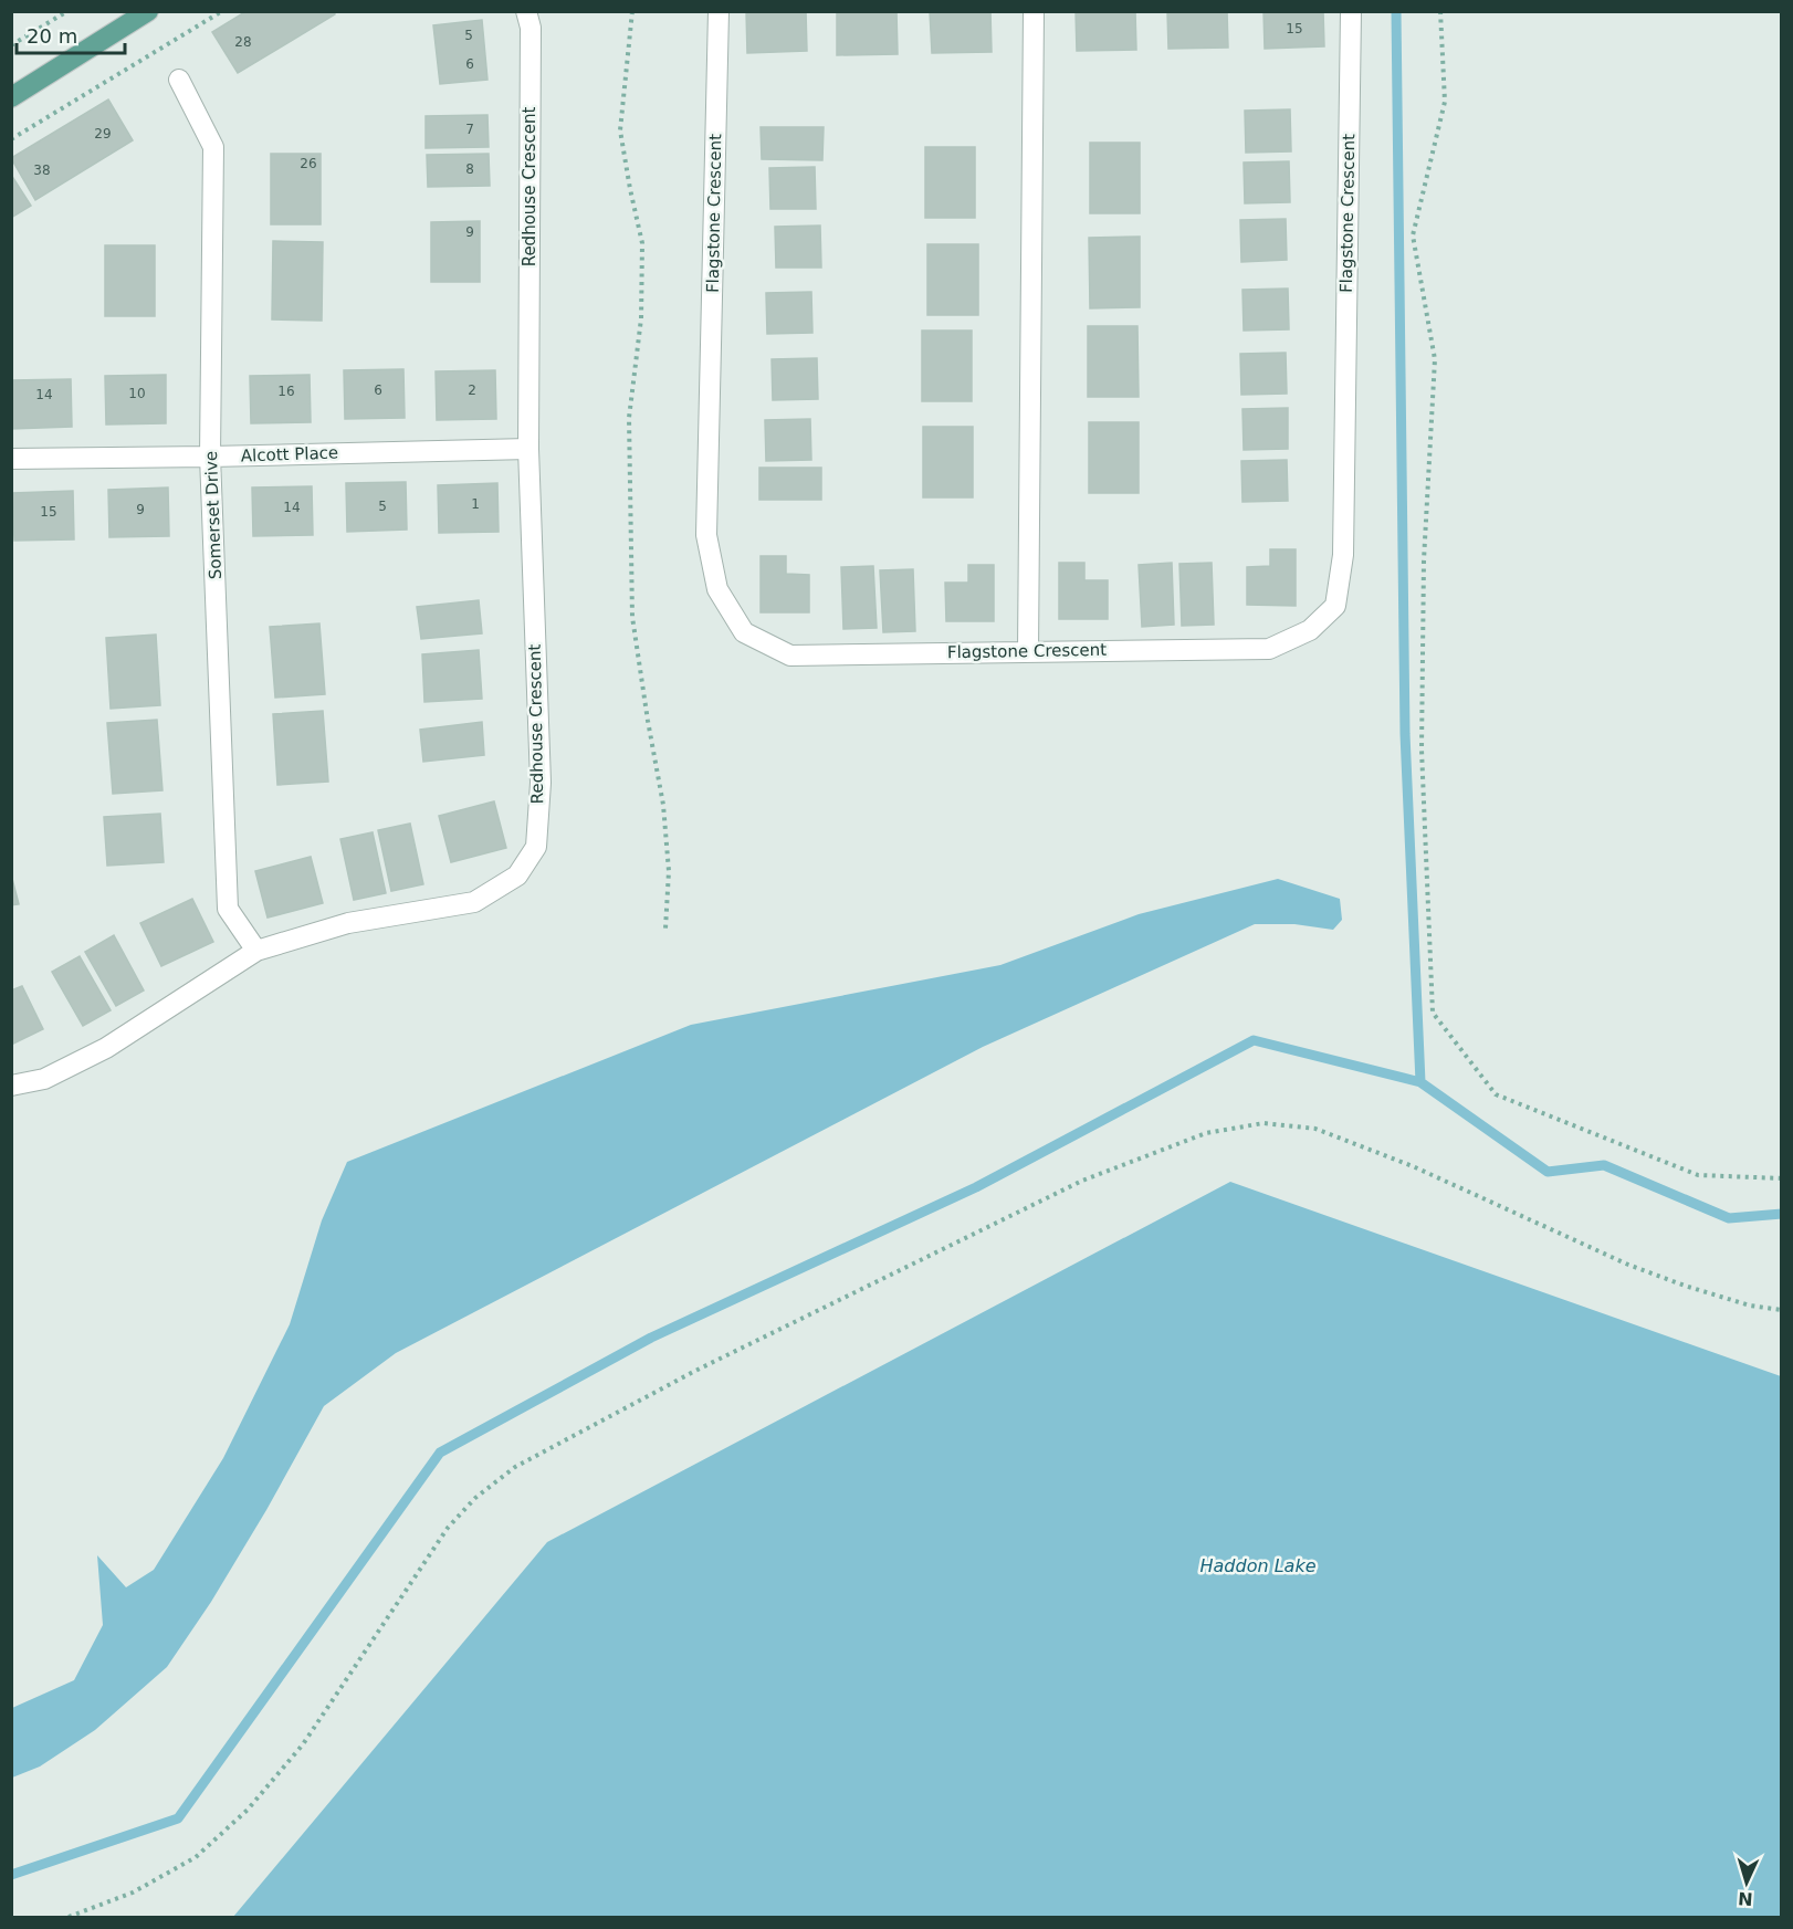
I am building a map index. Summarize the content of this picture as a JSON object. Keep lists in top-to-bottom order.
{
  "streets": {
    "street": [
      "Redhouse Crescent",
      "Flagstone Crescent",
      "Alcott Place",
      "Somerset Drive"
    ]
  },
  "crossings": [
    ["Redhouse Crescent", "Alcott Place"],
    ["Redhouse Crescent", "Somerset Drive"],
    ["Alcott Place", "Somerset Drive"]
  ],
  "water": ["Haddon Lake"],
  "house_numbers": [
    "15",
    "5",
    "28",
    "6",
    "7",
    "29",
    "26",
    "8",
    "38",
    "9",
    "6",
    "2",
    "16",
    "10",
    "14",
    "1",
    "5",
    "14",
    "9",
    "15"
  ],
  "scale_bar": "20 m",
  "north": "bottom"
}
